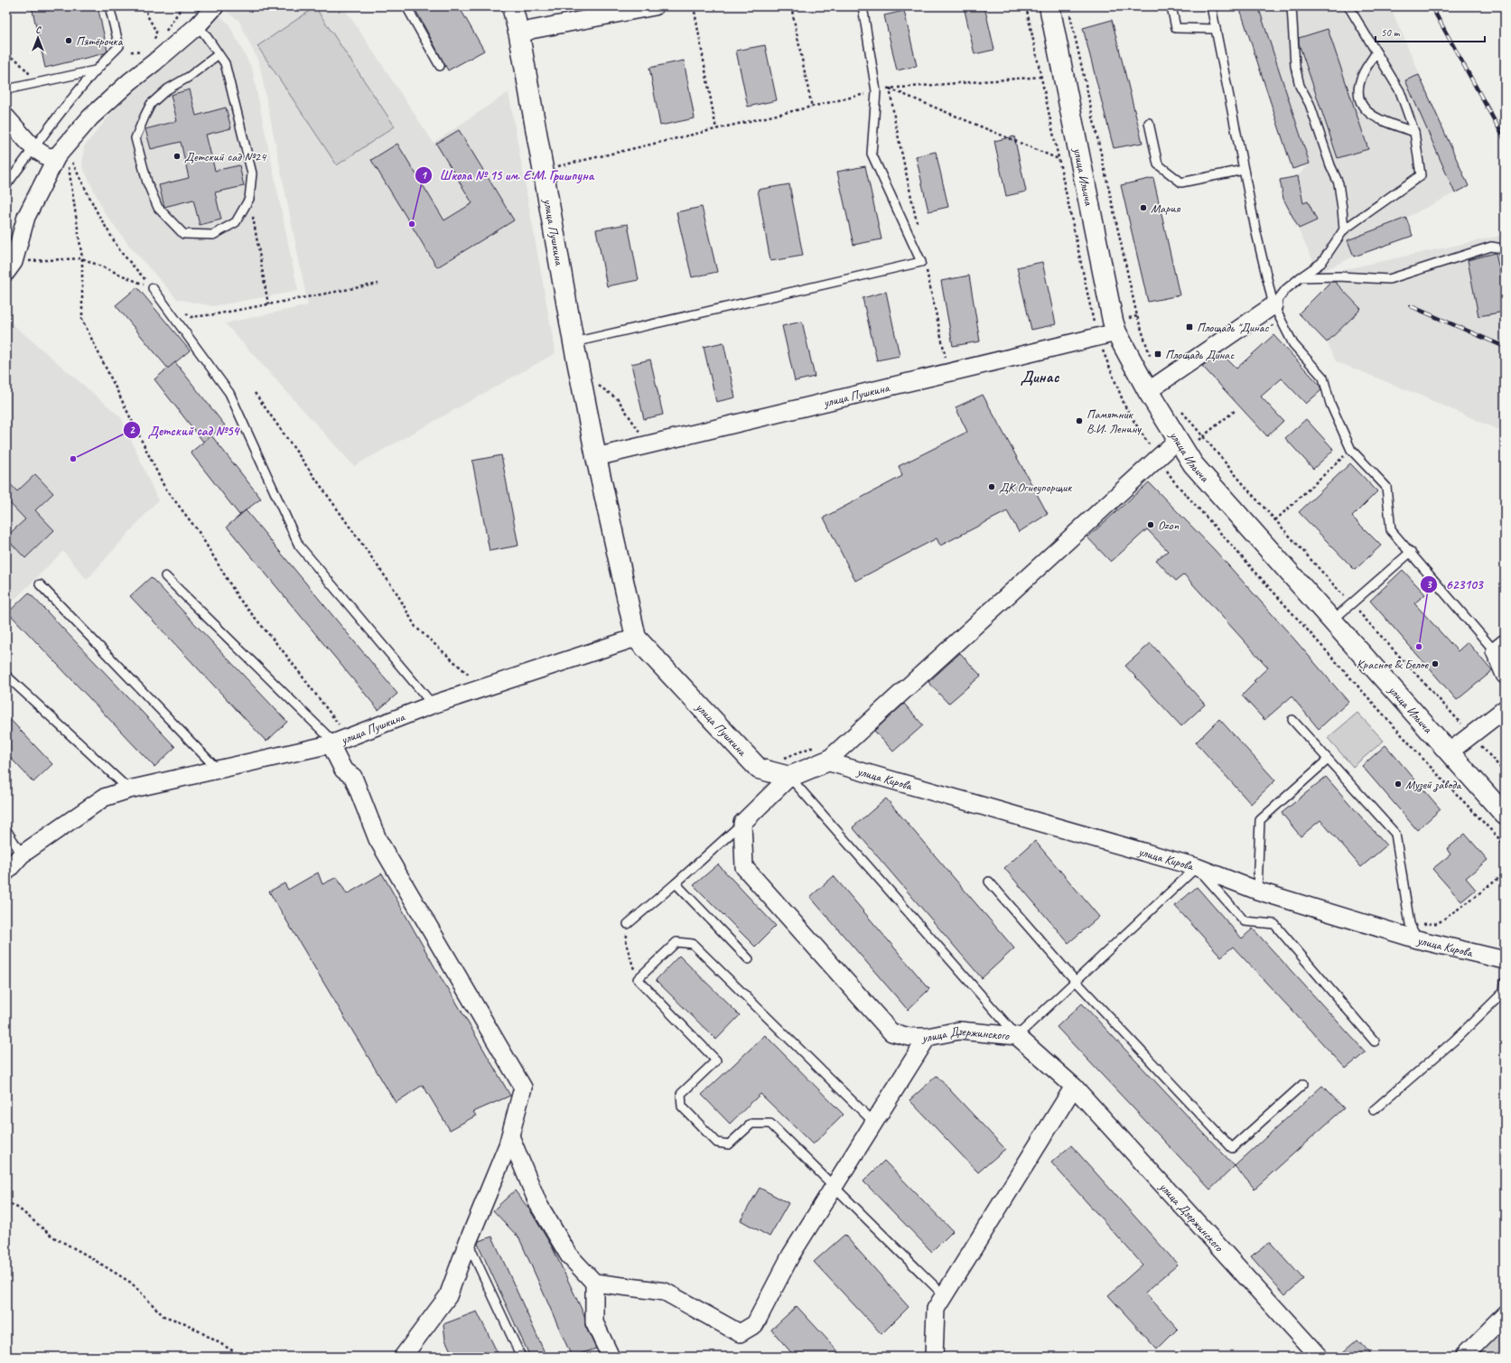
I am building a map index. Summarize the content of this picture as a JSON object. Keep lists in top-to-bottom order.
{
  "streets": {
    "street": [
      "улица Ильича",
      "улица Пушкина",
      "улица Кирова",
      "улица Дзержинского"
    ]
  },
  "crossings": [
    ["улица Ильича", "улица Пушкина"]
  ],
  "districts": ["Динас"],
  "places": {
    "other": [
      "Пятёрочка",
      "Детский сад №24",
      "Мария",
      "Школа № 15 им. Е.М. Гришпуна",
      "Памятник В.И. Ленину",
      "Детский сад №54",
      "ДК Огнеупорщик",
      "Ozon",
      "623103",
      "Красное & Белое",
      "Музей завода"
    ],
    "transit": ["Площадь \"Динас\"", "Площадь Динас"]
  },
  "scale_bar": "50 m",
  "north": "top"
}
